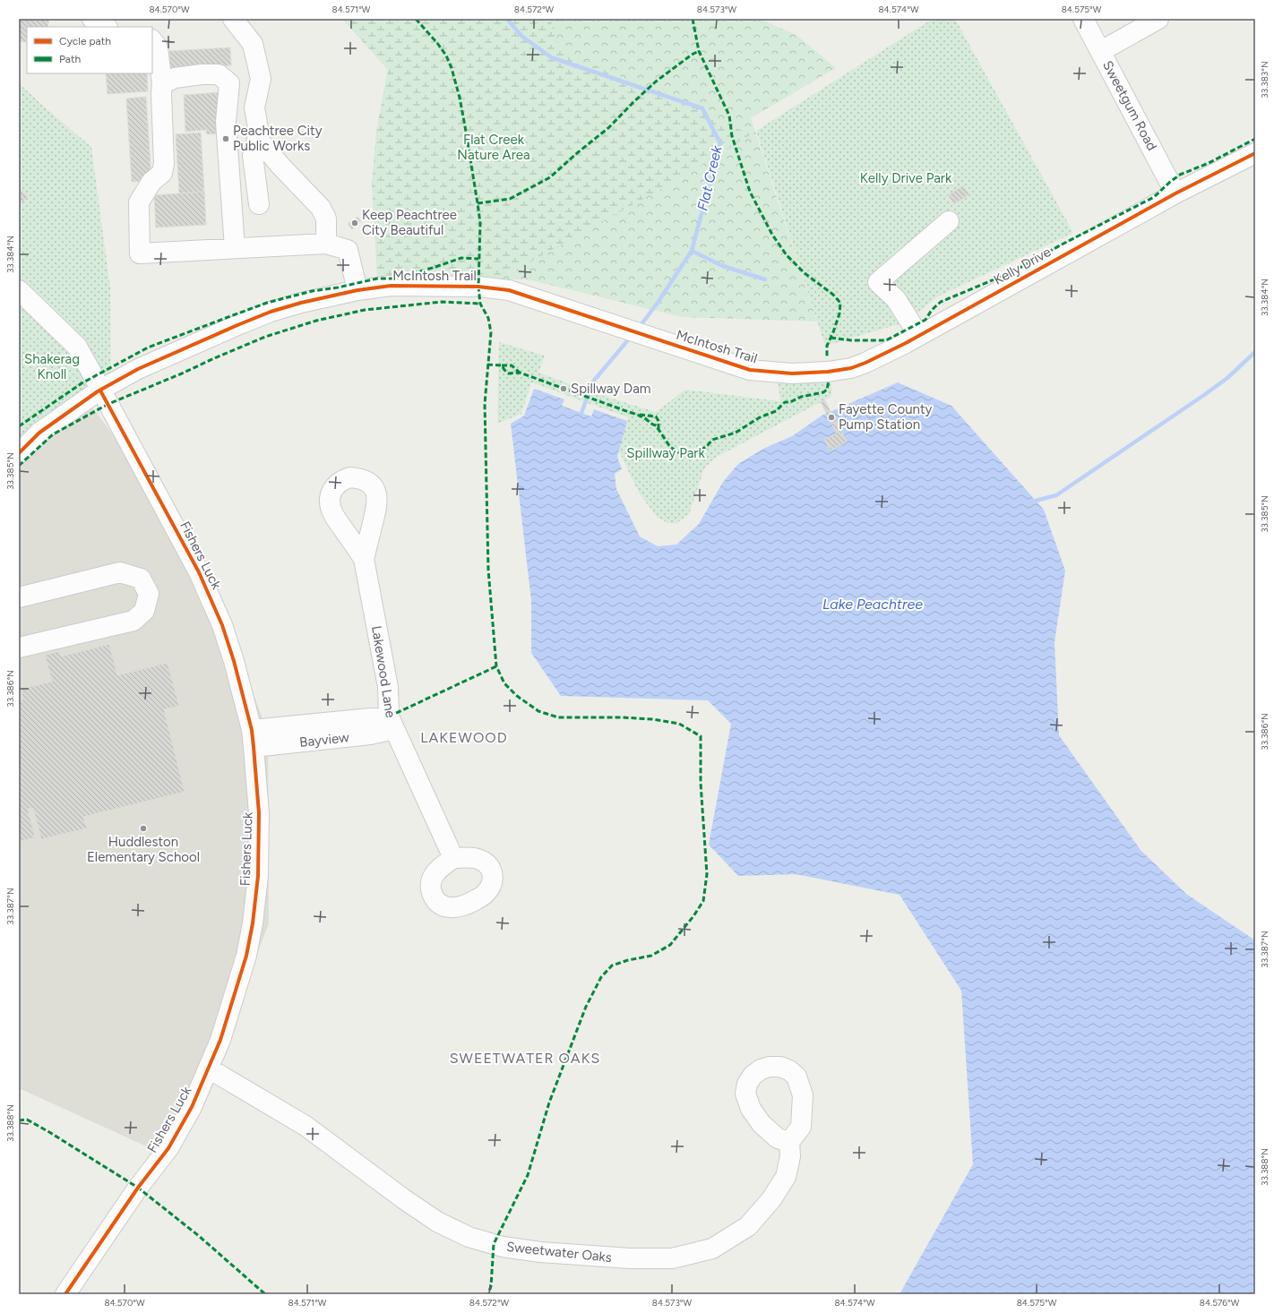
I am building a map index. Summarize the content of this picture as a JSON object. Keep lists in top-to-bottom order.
{
  "streets": {
    "street": [
      "Sweetgum Road",
      "Kelly Drive",
      "McIntosh Trail",
      "Fishers Luck",
      "Lakewood Lane",
      "Bayview",
      "Sweetwater Oaks"
    ]
  },
  "crossings": [
    ["Sweetgum Road", "Kelly Drive"],
    ["Kelly Drive", "McIntosh Trail"],
    ["McIntosh Trail", "Fishers Luck"],
    ["Fishers Luck", "Bayview"],
    ["Fishers Luck", "Sweetwater Oaks"],
    ["Lakewood Lane", "Bayview"]
  ],
  "districts": ["LAKEWOOD", "SWEETWATER OAKS"],
  "water": ["Flat Creek", "Lake Peachtree"],
  "parks": [
    "Flat Creek Nature Area",
    "Kelly Drive Park",
    "Shakerag Knoll",
    "Spillway Park"
  ],
  "places": [
    "Peachtree City Public Works",
    "Keep Peachtree City Beautiful",
    "Spillway Dam",
    "Fayette County Pump Station",
    "Huddleston Elementary School"
  ],
  "legend": ["Cycle path", "Path"],
  "coordinates": [
    "84.570°W",
    "84.571°W",
    "84.572°W",
    "84.573°W",
    "84.574°W",
    "84.575°W",
    "33.383°N",
    "33.384°N",
    "33.385°N",
    "33.386°N",
    "33.387°N",
    "33.388°N",
    "84.576°W"
  ]
}
